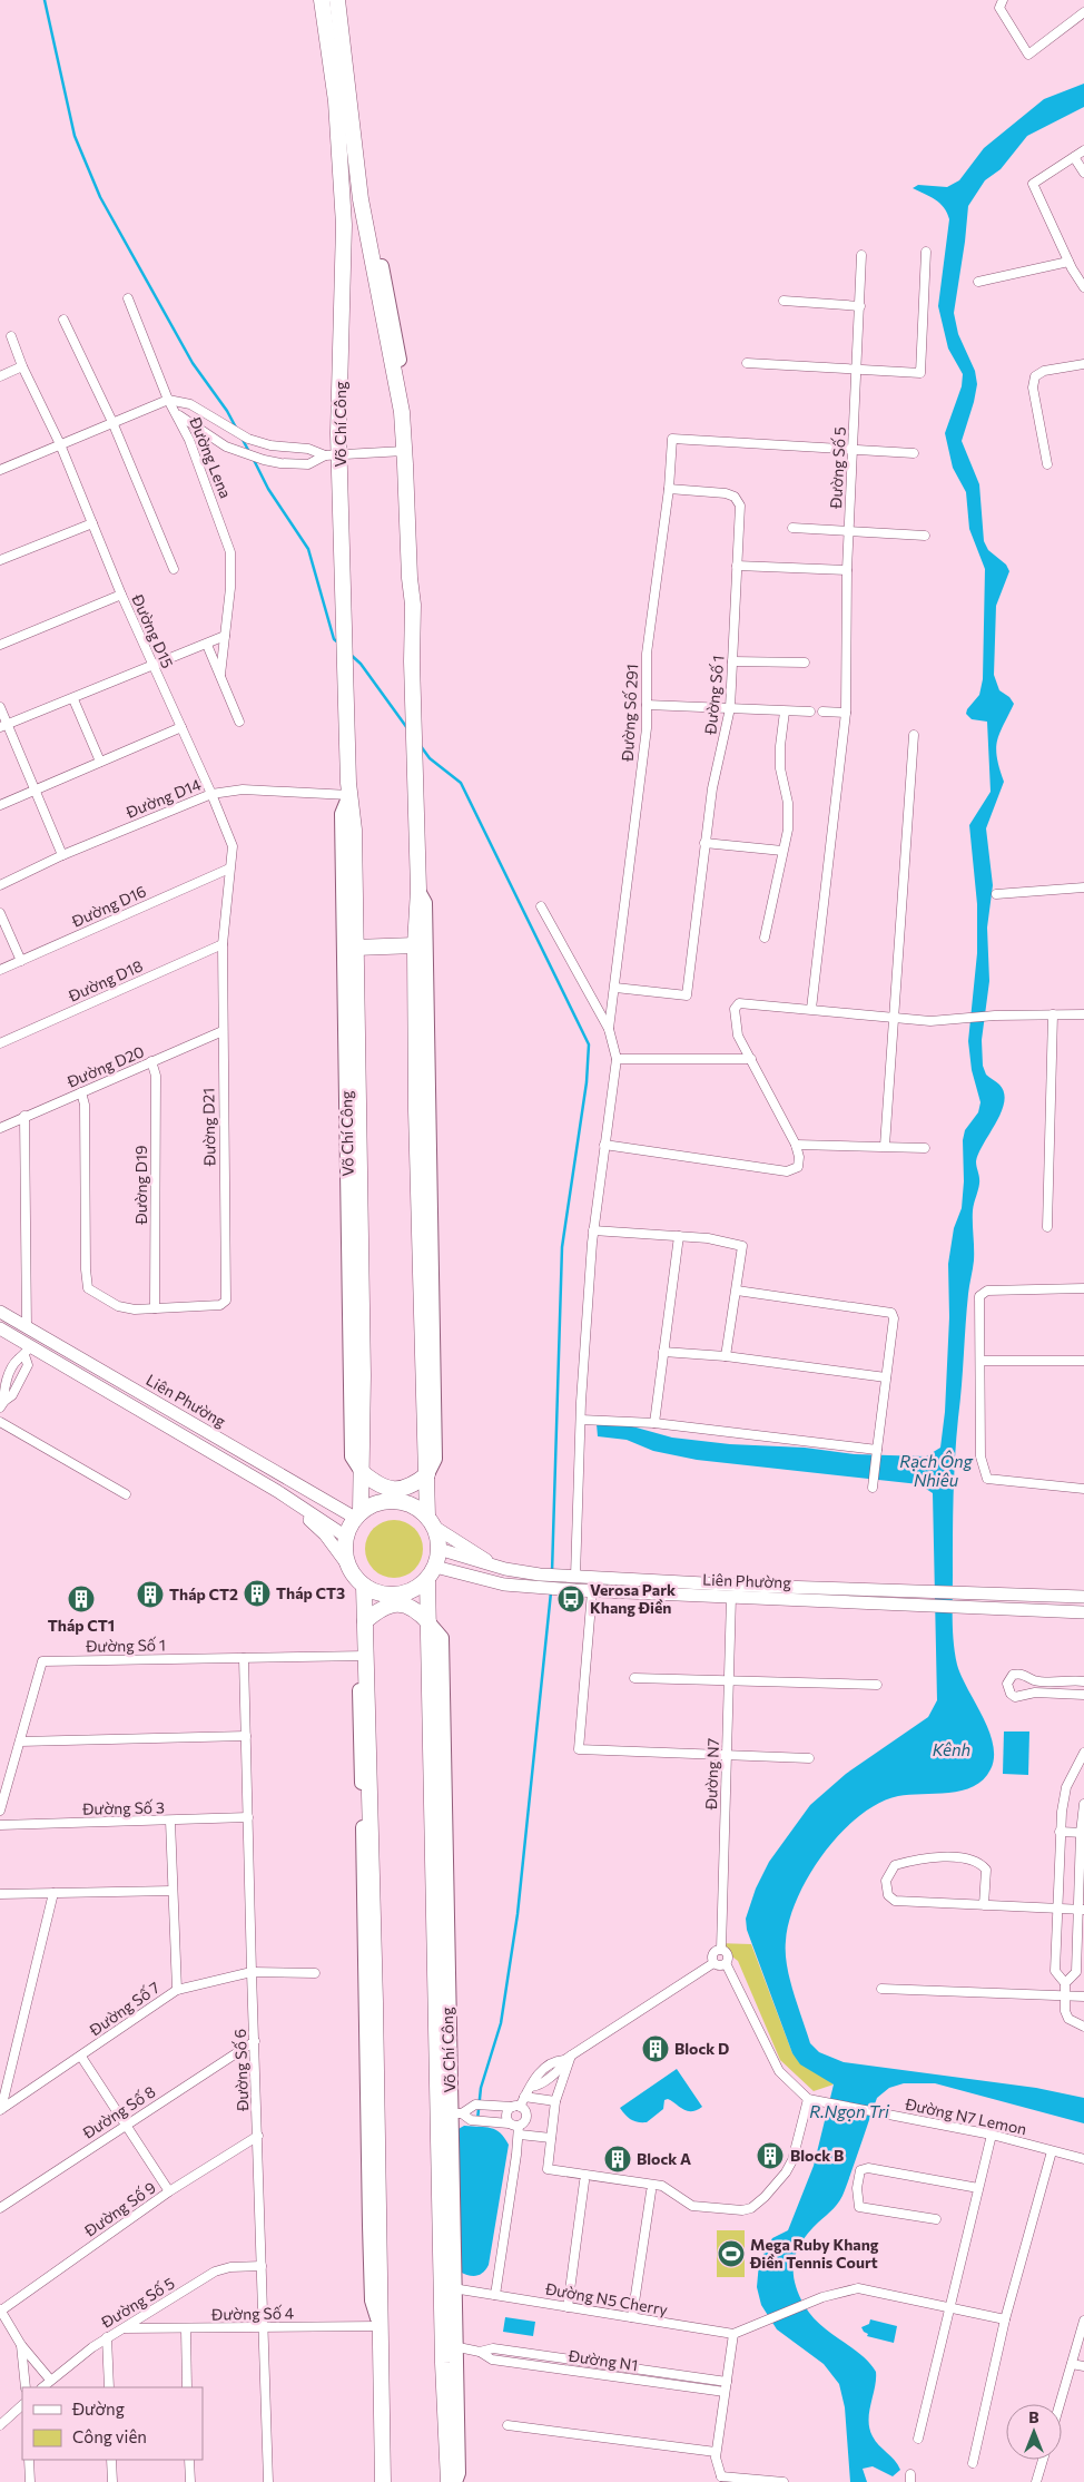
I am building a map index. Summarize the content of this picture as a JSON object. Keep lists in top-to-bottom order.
{
  "streets": {
    "highway": ["Võ Chí Công"],
    "street": [
      "Đường Lena",
      "Đường Số 5",
      "Đường D15",
      "Đường Số 1",
      "Đường Số 291",
      "Đường D14",
      "Đường D16",
      "Đường D18",
      "Đường D20",
      "Đường D21",
      "Đường D19",
      "Liên Phường",
      "Đường N7",
      "Đường Số 3",
      "Đường Số 7",
      "Đường Số 6",
      "Đường Số 8",
      "Đường N7 Lemon",
      "Đường Số 9",
      "Đường N5 Cherry",
      "Đường Số 4",
      "Đường N1"
    ]
  },
  "crossings": [
    ["Võ Chí Công", "Đường D14"],
    ["Võ Chí Công", "Liên Phường"],
    ["Võ Chí Công", "Đường N5 Cherry"],
    ["Võ Chí Công", "Đường N1"],
    ["Đường Số 5", "Đường Số 291"],
    ["Đường Số 5", "Đường Số 6"],
    ["Đường Số 5", "Đường Số 4"],
    ["Đường D15", "Đường D14"],
    ["Đường D15", "Đường D16"],
    ["Đường D15", "Đường D18"],
    ["Đường D15", "Đường D21"],
    ["Đường Số 1", "Đường Số 291"],
    ["Đường Số 1", "Đường Số 6"],
    ["Đường D18", "Đường D21"],
    ["Đường D20", "Đường D21"],
    ["Đường D20", "Đường D19"],
    ["Đường D21", "Đường D19"],
    ["Liên Phường", "Đường N7"],
    ["Đường Số 3", "Đường Số 6"],
    ["Đường Số 7", "Đường Số 6"],
    ["Đường Số 6", "Đường Số 8"],
    ["Đường Số 6", "Đường Số 9"],
    ["Đường Số 6", "Đường Số 4"]
  ],
  "water": ["Rạch Ông Nhiêu", "Kênh", "R.Ngọn Tri"],
  "places": {
    "building": [
      "Tháp CT3",
      "Tháp CT2",
      "Tháp CT1",
      "Block D",
      "Block B",
      "Block A"
    ],
    "bus stop": ["Verosa Park Khang Điền"],
    "sports": ["Mega Ruby Khang Điền Tennis Court"]
  },
  "legend": ["Đường", "Công viên"],
  "north": "top"
}
